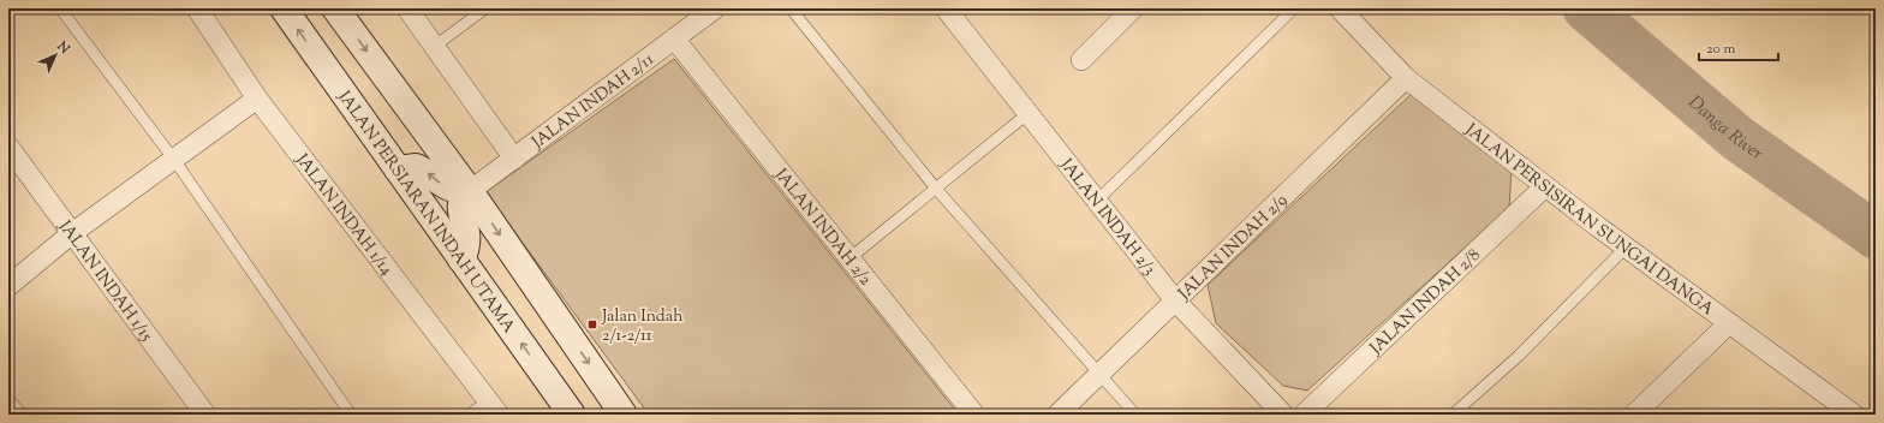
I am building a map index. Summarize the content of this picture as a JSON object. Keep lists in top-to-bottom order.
{
  "streets": {
    "main road": ["JALAN PERSIARAN INDAH UTAMA"],
    "street": [
      "JALAN INDAH 2/11",
      "JALAN INDAH 1/14",
      "JALAN INDAH 2/3",
      "JALAN PERSISIRAN SUNGAI DANGA",
      "JALAN INDAH 2/2",
      "JALAN INDAH 2/9",
      "JALAN INDAH 1/15",
      "JALAN INDAH 2/8"
    ]
  },
  "crossings": [
    ["JALAN INDAH 2/11", "JALAN INDAH 2/2"],
    ["JALAN INDAH 2/3", "JALAN INDAH 2/9"],
    ["JALAN PERSISIRAN SUNGAI DANGA", "JALAN INDAH 2/9"],
    ["JALAN PERSISIRAN SUNGAI DANGA", "JALAN INDAH 2/8"]
  ],
  "water": ["Danga River"],
  "places": {
    "transit": ["Jalan Indah 2/1-2/11"]
  },
  "scale_bar": "20 m",
  "north": "top right"
}
